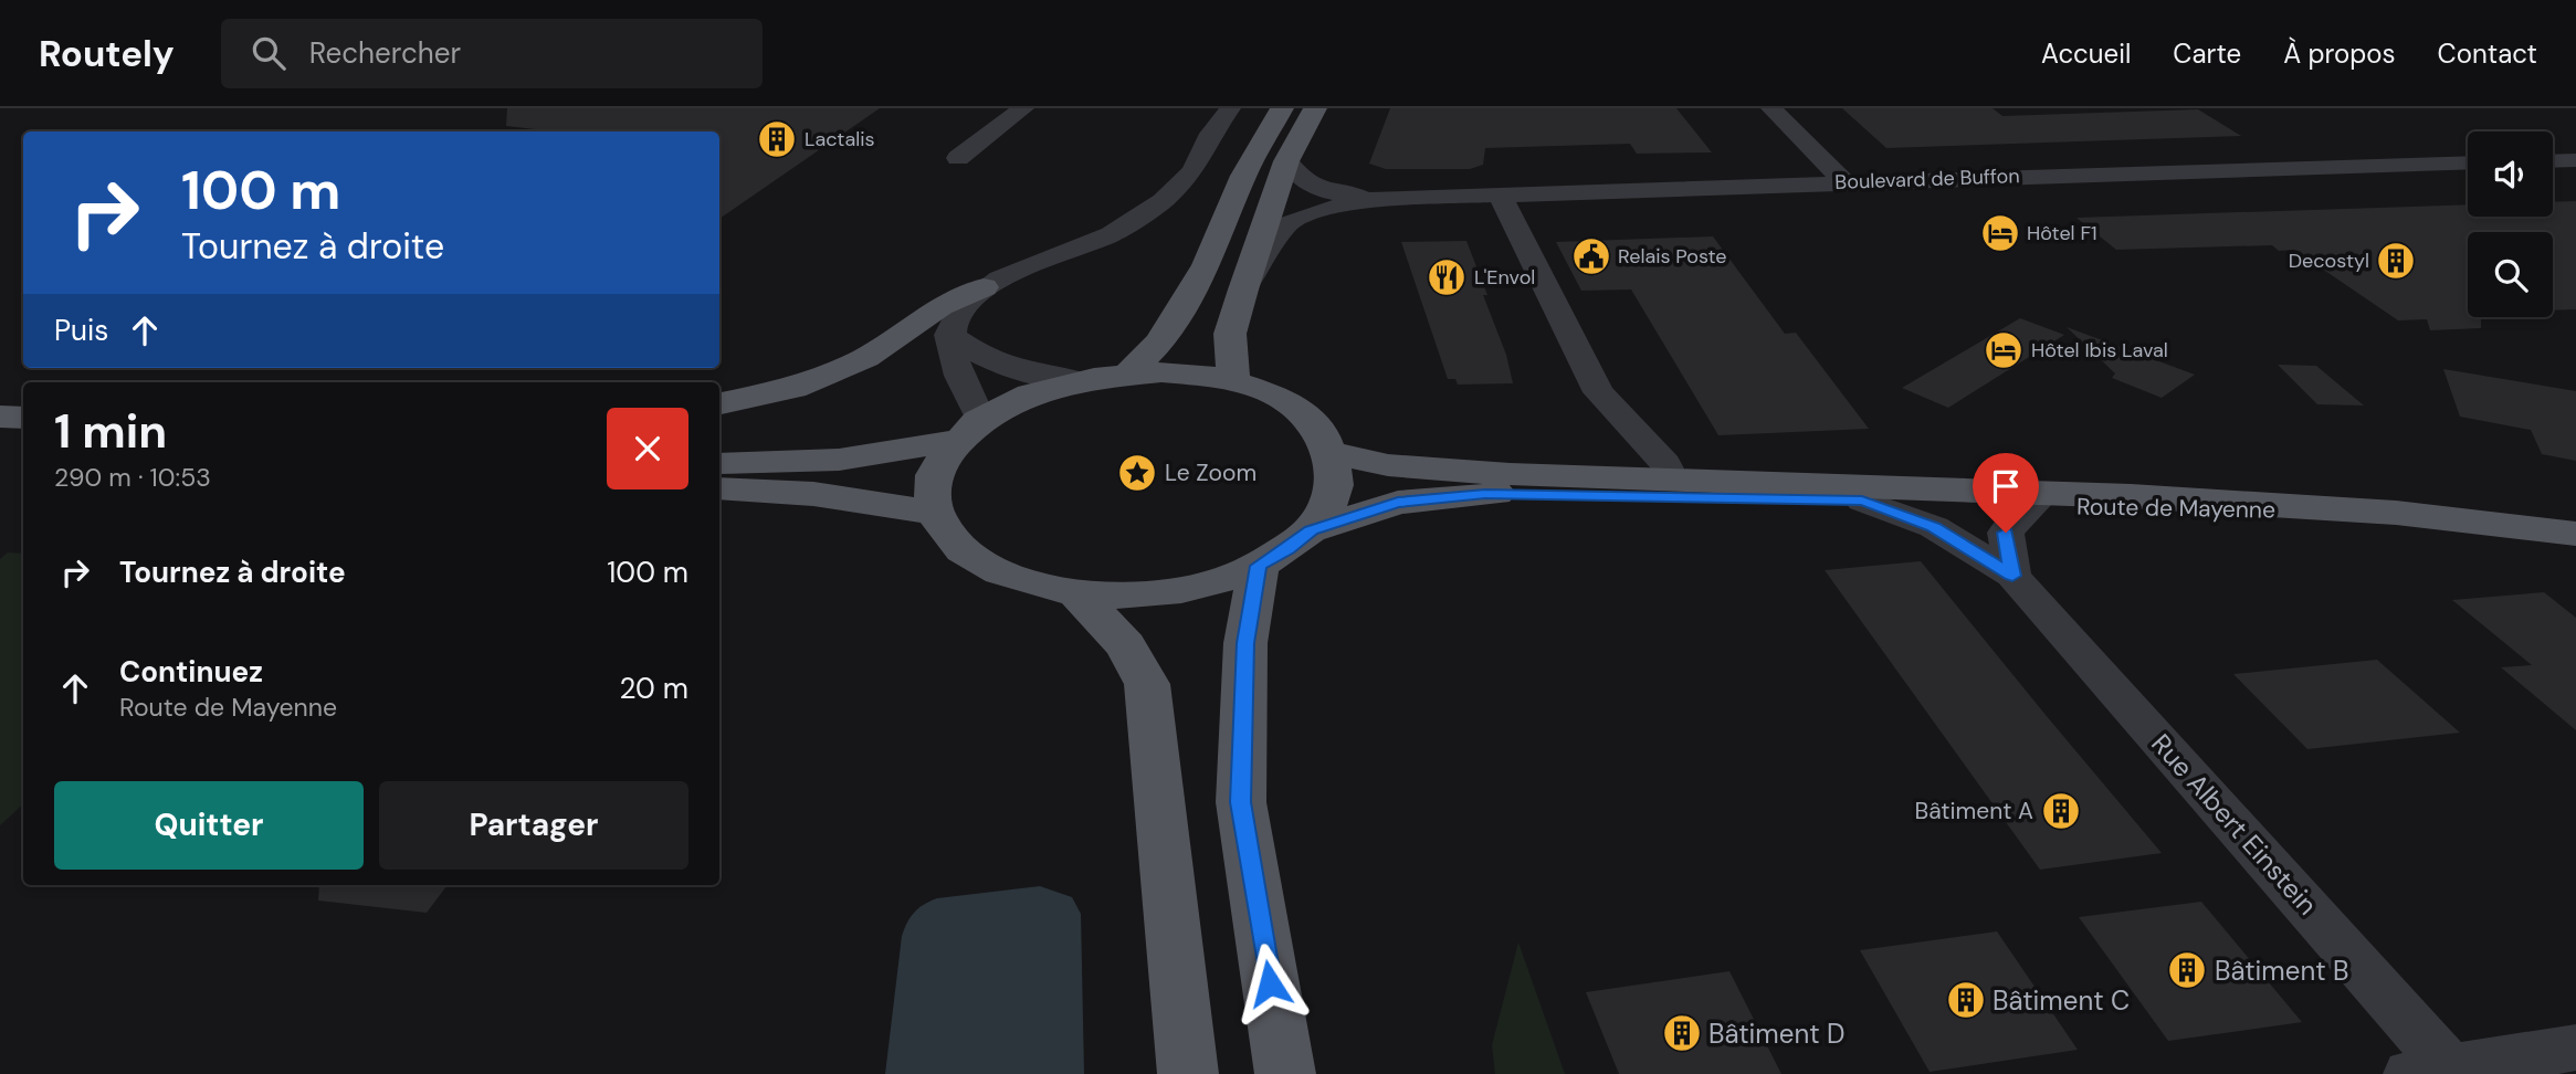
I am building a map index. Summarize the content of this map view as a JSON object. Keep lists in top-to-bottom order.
{
  "streets": {
    "main road": ["Route de Mayenne"],
    "street": ["Boulevard de Buffon", "Rue Albert Einstein"]
  },
  "crossings": [
    ["Route de Mayenne", "Rue Albert Einstein"]
  ],
  "places": {
    "building": [
      "Lactalis",
      "Decostyl",
      "Bâtiment A",
      "Bâtiment B",
      "Bâtiment C",
      "Bâtiment D"
    ],
    "hotel": ["Hôtel F1", "Hôtel Ibis Laval"],
    "public building": ["Relais Poste"],
    "restaurant": ["L'Envol"],
    "place": ["Le Zoom"]
  },
  "page": {
    "header": "Routely",
    "search": "Rechercher",
    "nav": [
      "Accueil",
      "Carte",
      "À propos",
      "Contact"
    ],
    "turn": ["100 m", "Tournez à droite"],
    "then": "Puis",
    "heading": ["1 min", "290 m · 10:53"],
    "list": [
      {
        "name": "Tournez à droite",
        "value": "100 m"
      },
      {
        "name": "Continuez",
        "note": "Route de Mayenne",
        "value": "20 m"
      }
    ],
    "buttons": ["Quitter", "Partager"]
  }
}
